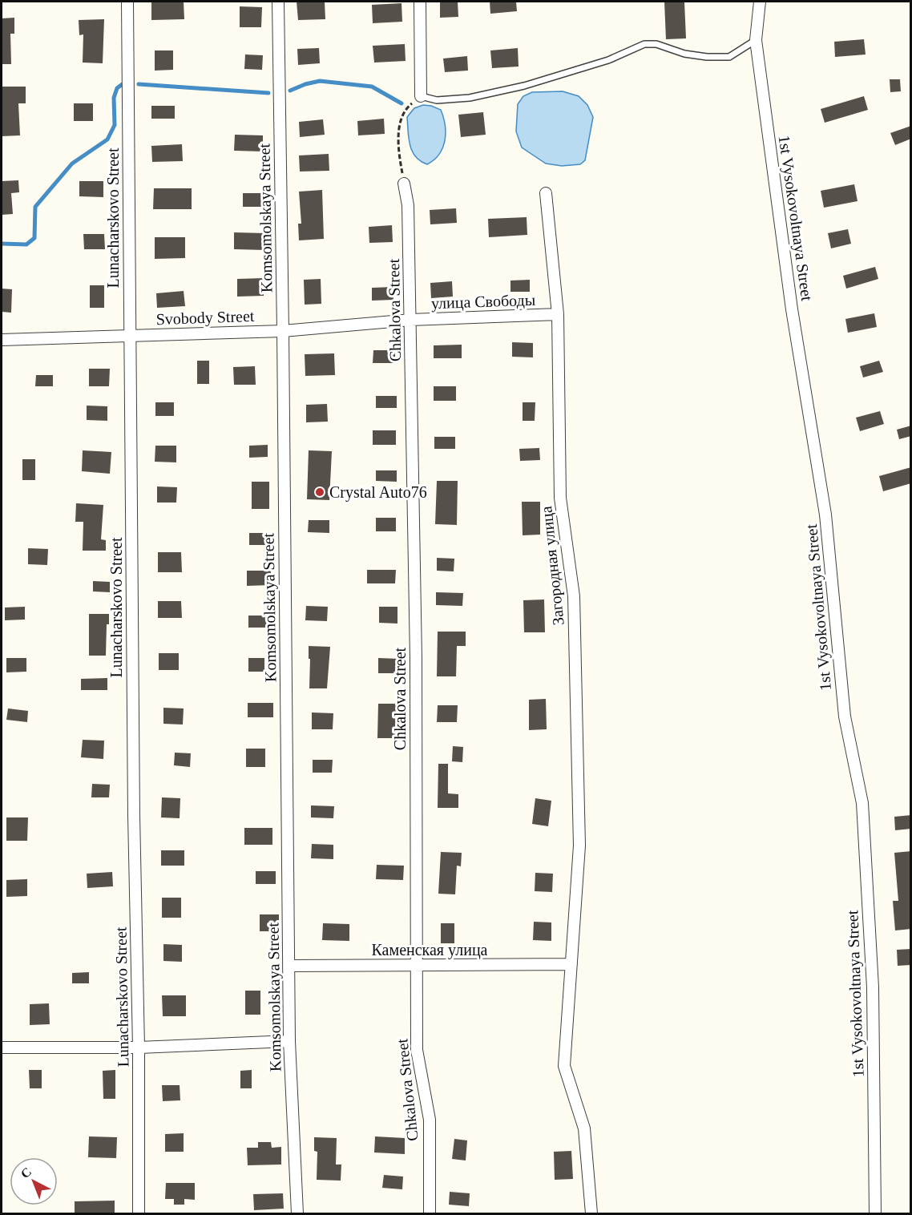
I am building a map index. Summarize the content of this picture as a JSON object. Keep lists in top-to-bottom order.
{
  "streets": {
    "street": [
      "Lunacharskovo Street",
      "Komsomolskaya Street",
      "1st Vysokovoltnaya Street",
      "улица Свободы",
      "Chkalova Street",
      "Svobody Street",
      "Загородная улица",
      "Каменская улица"
    ]
  },
  "crossings": [
    ["Lunacharskovo Street", "Svobody Street"],
    ["Komsomolskaya Street", "Svobody Street"],
    ["Komsomolskaya Street", "Каменская улица"],
    ["улица Свободы", "Chkalova Street"],
    ["улица Свободы", "Svobody Street"],
    ["улица Свободы", "Загородная улица"],
    ["Chkalova Street", "Svobody Street"],
    ["Chkalova Street", "Каменская улица"],
    ["Загородная улица", "Каменская улица"]
  ],
  "places": ["Crystal Auto76"],
  "north": "top left"
}
